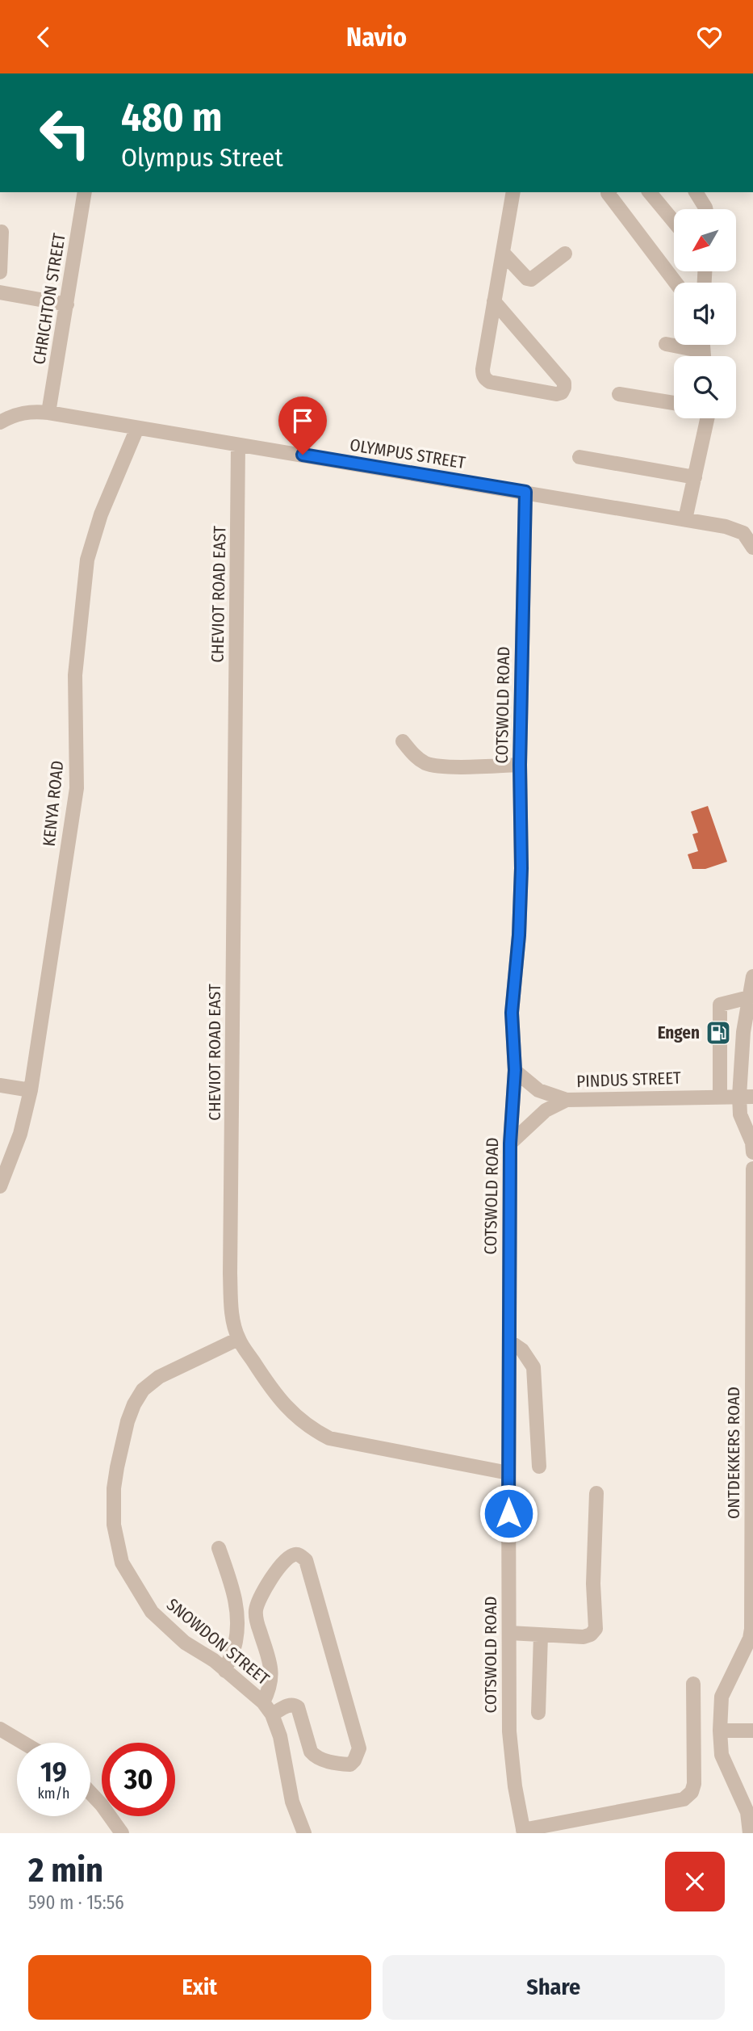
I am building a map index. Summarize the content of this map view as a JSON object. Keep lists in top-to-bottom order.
{
  "streets": {
    "street": [
      "CHRICHTON STREET",
      "OLYMPUS STREET",
      "CHEVIOT ROAD EAST",
      "COTSWOLD ROAD",
      "KENYA ROAD",
      "PINDUS STREET",
      "ONTDEKKERS ROAD",
      "SNOWDON STREET"
    ]
  },
  "crossings": [
    ["CHRICHTON STREET", "OLYMPUS STREET"],
    ["OLYMPUS STREET", "CHEVIOT ROAD EAST"],
    ["OLYMPUS STREET", "COTSWOLD ROAD"],
    ["OLYMPUS STREET", "KENYA ROAD"],
    ["CHEVIOT ROAD EAST", "COTSWOLD ROAD"],
    ["CHEVIOT ROAD EAST", "SNOWDON STREET"],
    ["COTSWOLD ROAD", "PINDUS STREET"]
  ],
  "places": {
    "fuel station": ["Engen"]
  },
  "north": "bottom left",
  "page": {
    "header": "Navio",
    "turn": ["480 m", "Olympus Street"],
    "speed": "19 km/h",
    "limit": "30",
    "heading": ["2 min", "590 m · 15:56"],
    "buttons": ["Exit", "Share"]
  }
}
